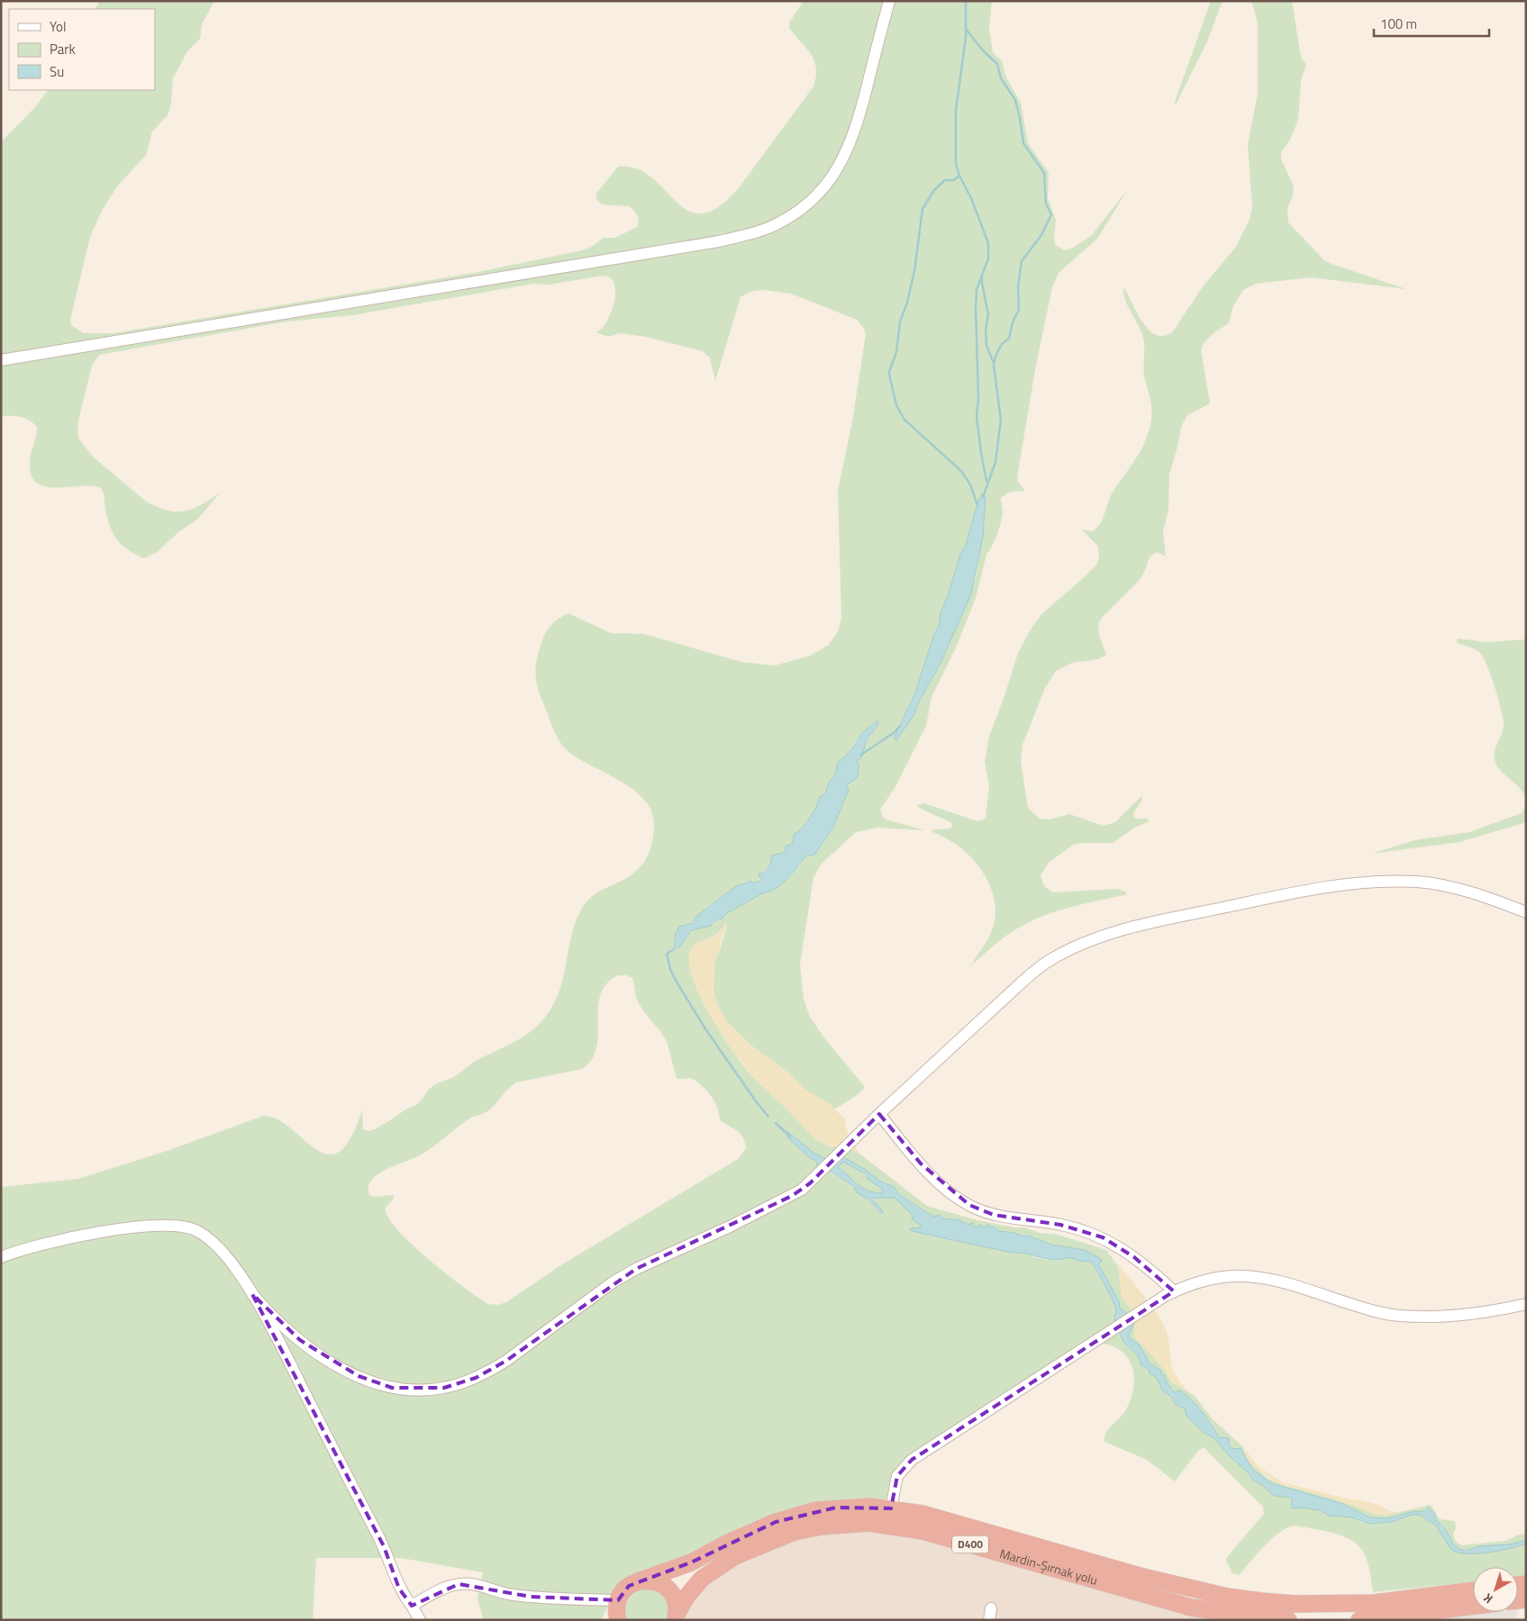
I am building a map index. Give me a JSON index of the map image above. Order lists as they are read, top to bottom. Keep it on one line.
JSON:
{"streets":{"highway":["D400","Mardin-Şırnak yolu"]},"legend":["Yol","Park","Su"],"scale_bar":"100 m","north":"bottom left"}
